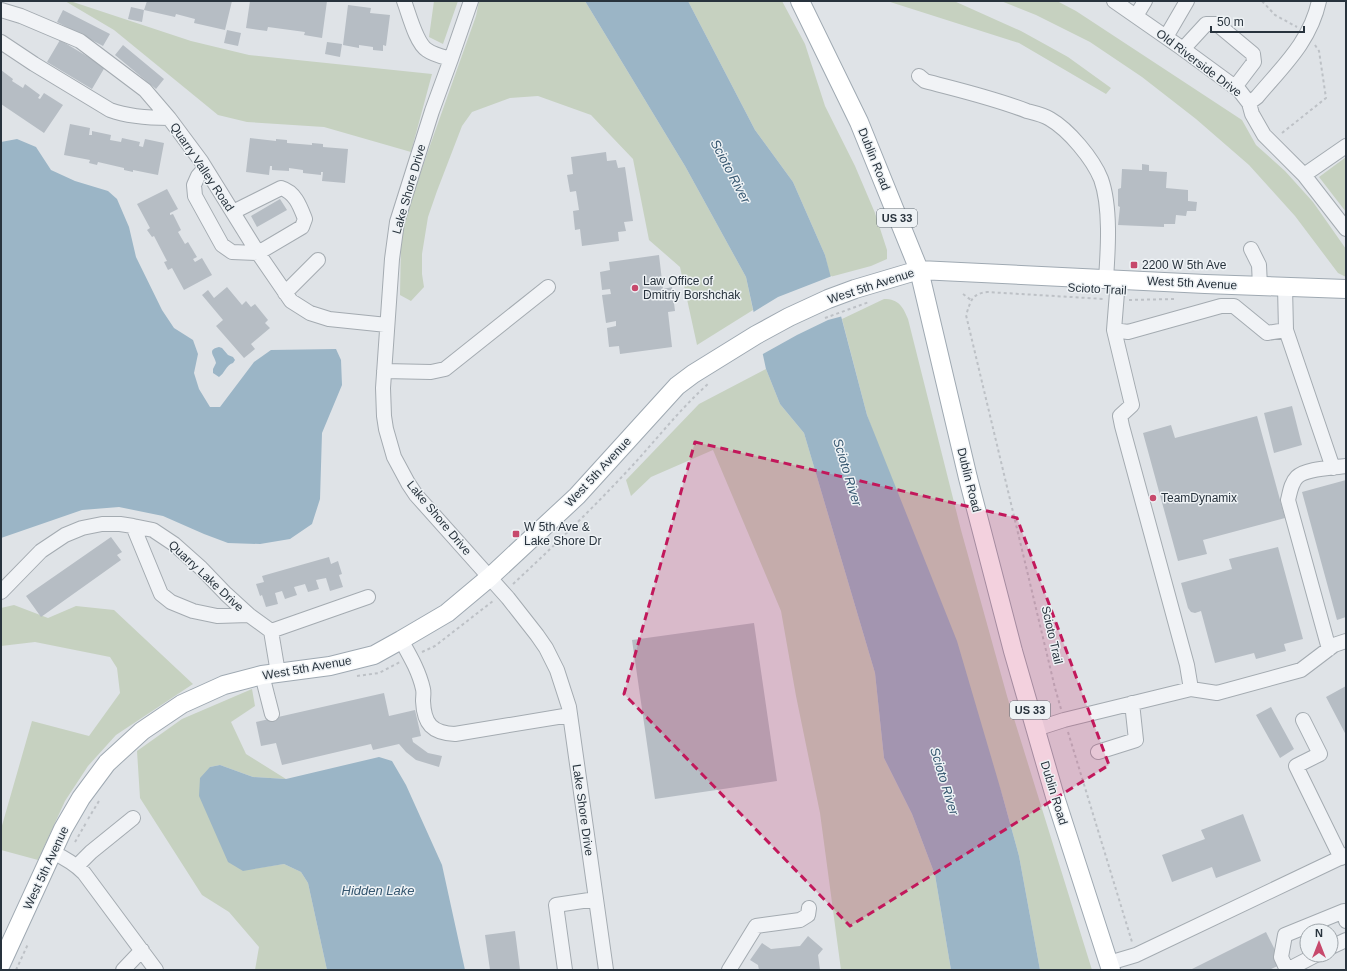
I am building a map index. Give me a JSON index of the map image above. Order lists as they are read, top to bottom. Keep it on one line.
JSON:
{"streets":{"main road":["Dublin Road","US 33","West 5th Avenue"],"street":["Old Riverside Drive","Quarry Valley Road","Lake Shore Drive","Quarry Lake Drive"],"path":["Scioto Trail"]},"crossings":[["Dublin Road","West 5th Avenue"],["Quarry Valley Road","Lake Shore Drive"],["Lake Shore Drive","West 5th Avenue"]],"water":["Scioto River","Hidden Lake"],"places":{"transit":["2200 W 5th Ave","W 5th Ave & Lake Shore Dr"],"other":["Law Office of Dmitriy Borshchak","TeamDynamix"]},"scale_bar":"50 m","north":"top"}
